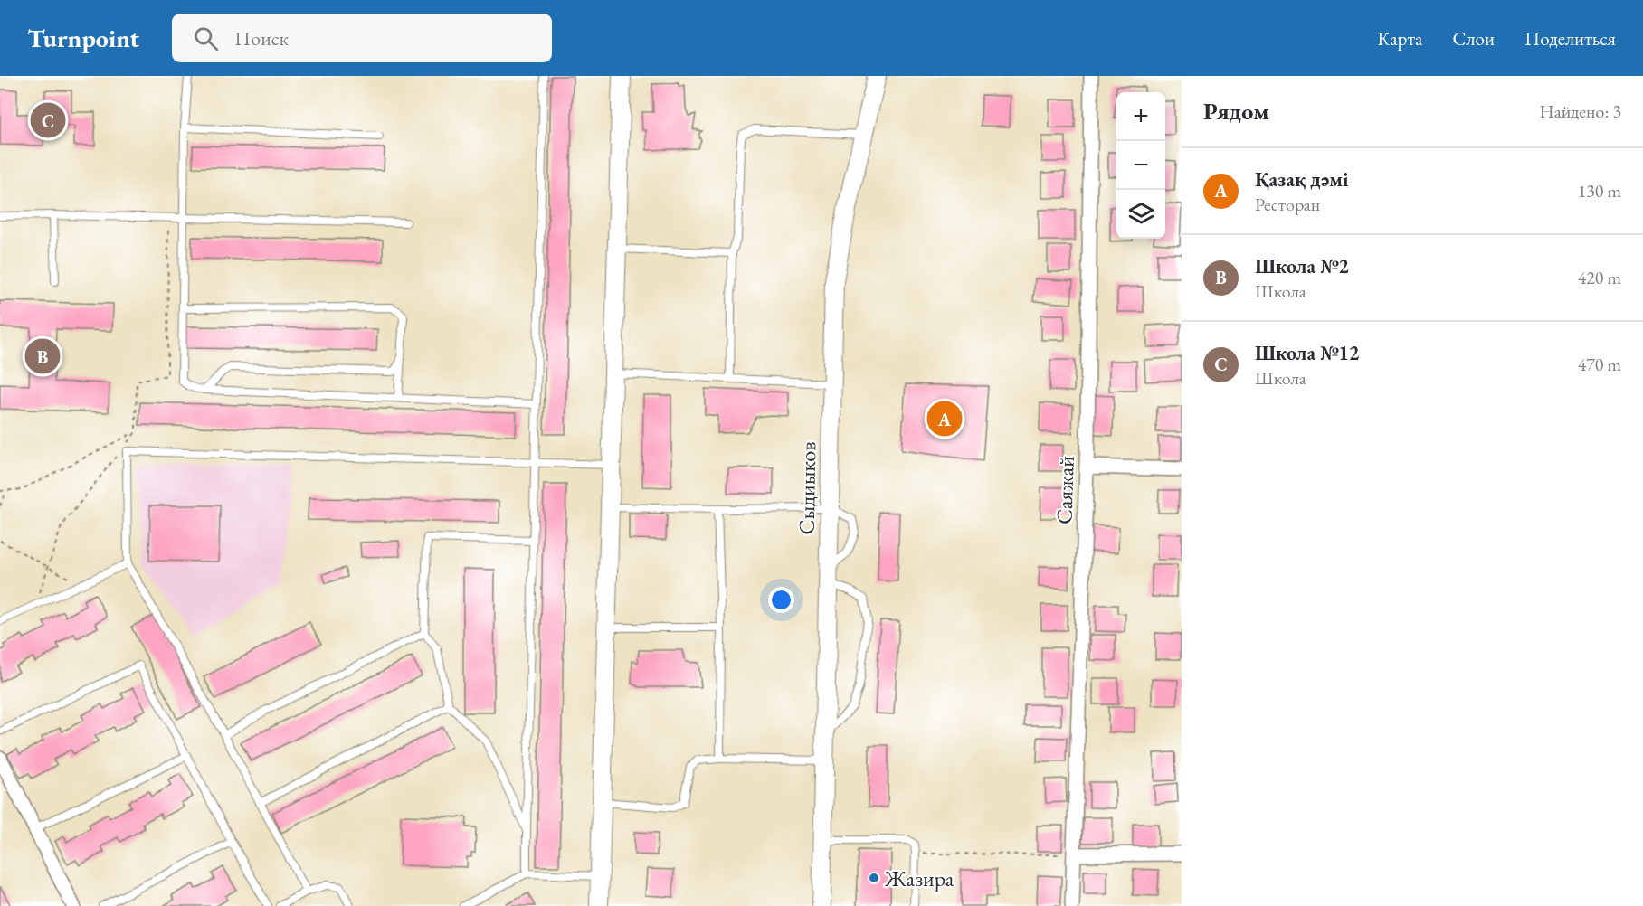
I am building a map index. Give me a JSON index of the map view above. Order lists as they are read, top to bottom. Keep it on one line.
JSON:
{"streets":{"street":["Сыдиыков","Саяжай"]},"places":["Жазира"],"page":{"header":"Turnpoint","search":"Поиск","nav":["Карта","Слои","Поделиться"],"heading":["Рядом","Найдено: 3"],"map_buttons":["+","−"],"pins":["C","B","A"],"list":[{"mark":"A","name":"Қазақ дәмі","note":"Ресторан","value":"130 m"},{"mark":"B","name":"Школа №2","note":"Школа","value":"420 m"},{"mark":"C","name":"Школа №12","note":"Школа","value":"470 m"}]}}
